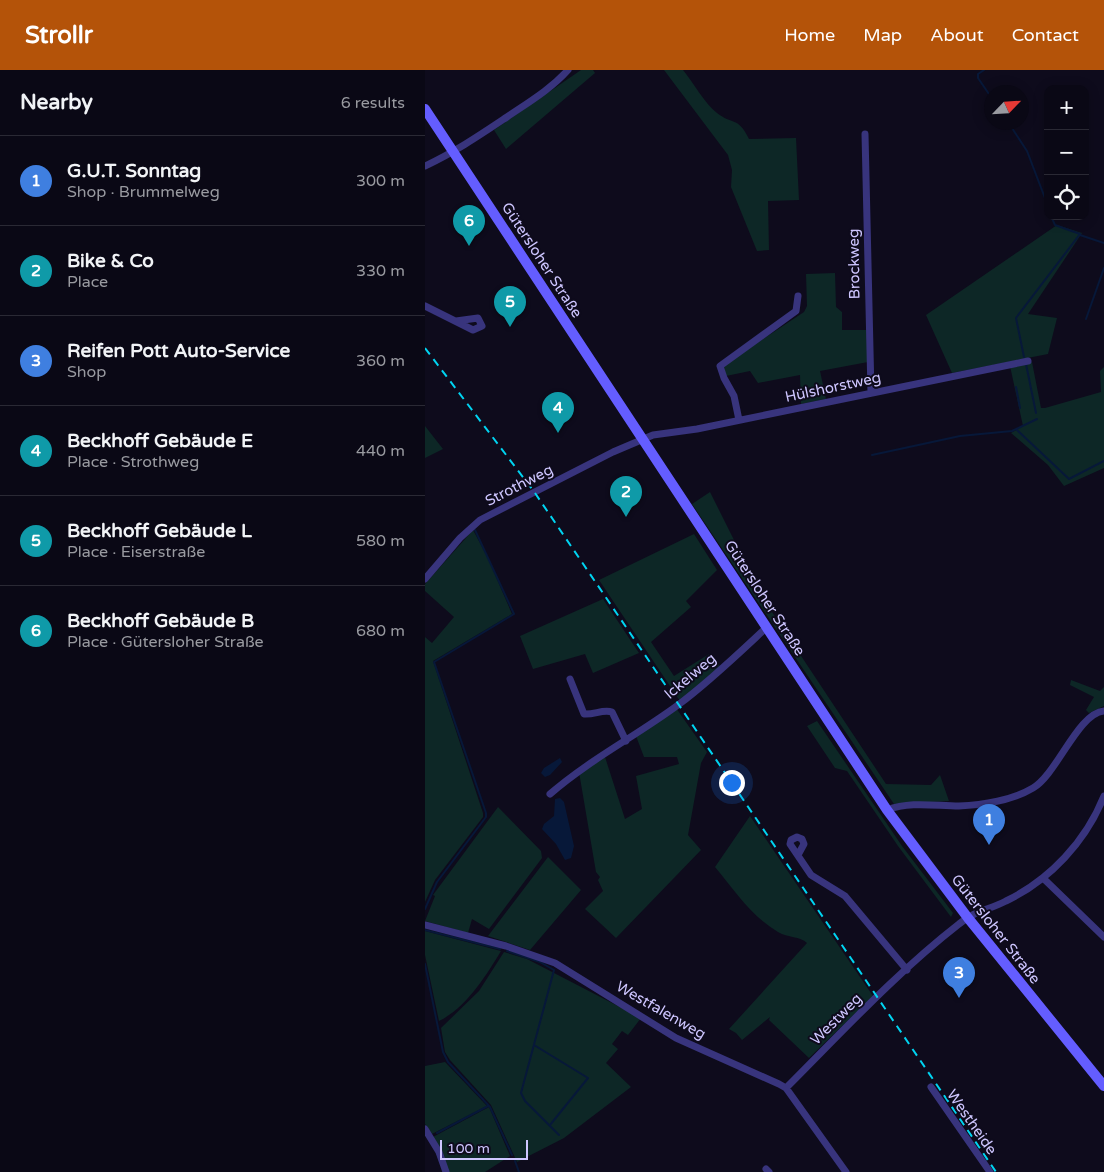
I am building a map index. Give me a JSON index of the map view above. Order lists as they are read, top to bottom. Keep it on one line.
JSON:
{"streets":{"main road":["Gütersloher Straße"],"street":["Brockweg","Hülshorstweg","Strothweg","Ickelweg","Westfalenweg","Westweg","Westheide"]},"crossings":[["Gütersloher Straße","Hülshorstweg"],["Gütersloher Straße","Strothweg"],["Gütersloher Straße","Ickelweg"],["Gütersloher Straße","Westweg"],["Brockweg","Hülshorstweg"],["Hülshorstweg","Strothweg"],["Westfalenweg","Westweg"]],"scale_bar":"100 m","north":"top right","page":{"header":"Strollr","nav":["Home","Map","About","Contact"],"heading":["Nearby","6 results"],"map_buttons":["+","−"],"list":[{"mark":"1","name":"G.U.T. Sonntag","note":"Shop · Brummelweg","value":"300 m"},{"mark":"2","name":"Bike & Co","note":"Place","value":"330 m"},{"mark":"3","name":"Reifen Pott Auto-Service","note":"Shop","value":"360 m"},{"mark":"4","name":"Beckhoff Gebäude E","note":"Place · Strothweg","value":"440 m"},{"mark":"5","name":"Beckhoff Gebäude L","note":"Place · Eiserstraße","value":"580 m"},{"mark":"6","name":"Beckhoff Gebäude B","note":"Place · Gütersloher Straße","value":"680 m"}],"pins":["6","5","4","2","1","3"],"scale":"100 m"}}
